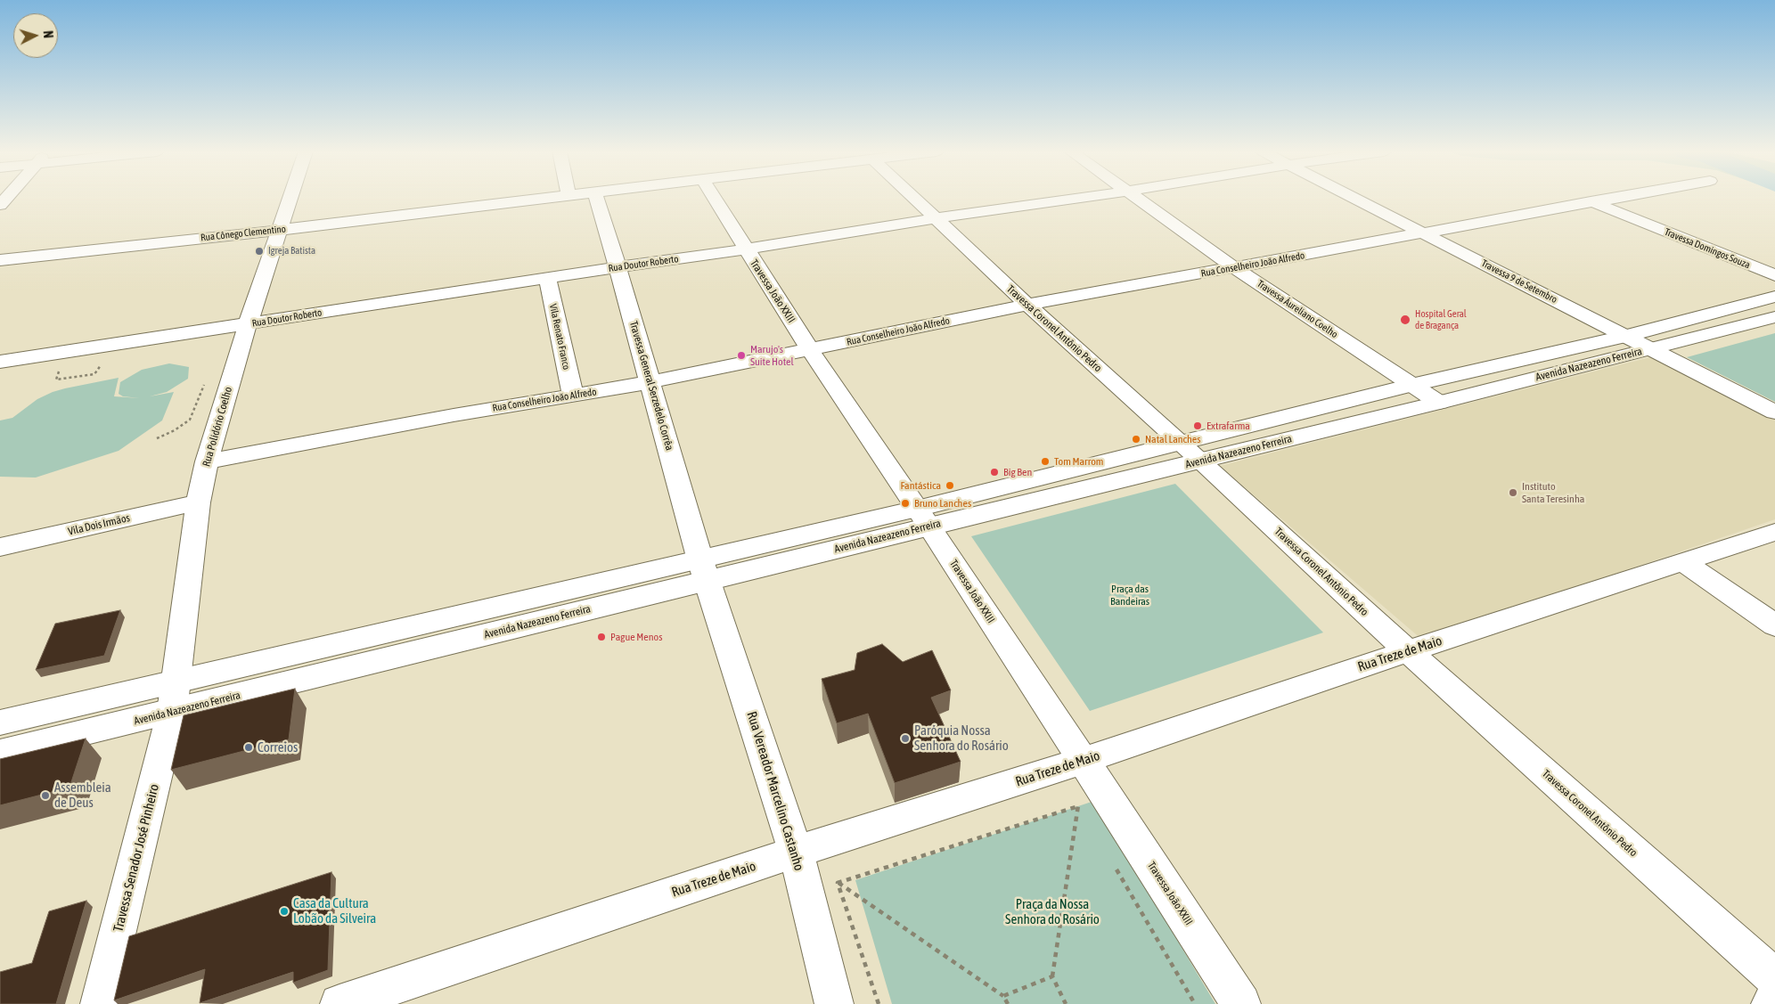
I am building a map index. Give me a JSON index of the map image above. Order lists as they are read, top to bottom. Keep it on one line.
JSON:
{"streets":{"street":["Rua Cônego Clementino","Travessa Domingos Souza","Rua Doutor Roberto","Rua Conselheiro João Alfredo","Travessa 9 de Setembro","Travessa João XXIII","Travessa Áureliano Coelho","Travessa Coronel Antônio Pedro","Vila Renato Franco","Avenida Nazeazeno Ferreira","Travessa General Serzedelo Corrêa","Rua Polidório Coelho","Vila Dois Irmãos","Rua Treze de Maio","Rua Vereador Marcelino Castanho","Travessa Senador José Pinheiro"]},"crossings":[["Rua Cônego Clementino","Rua Polidório Coelho"],["Travessa Domingos Souza","Rua Conselheiro João Alfredo"],["Rua Doutor Roberto","Travessa João XXIII"],["Rua Doutor Roberto","Travessa Coronel Antônio Pedro"],["Rua Doutor Roberto","Vila Renato Franco"],["Rua Doutor Roberto","Travessa General Serzedelo Corrêa"],["Rua Doutor Roberto","Rua Polidório Coelho"],["Rua Conselheiro João Alfredo","Travessa 9 de Setembro"],["Rua Conselheiro João Alfredo","Travessa João XXIII"],["Rua Conselheiro João Alfredo","Travessa Áureliano Coelho"],["Rua Conselheiro João Alfredo","Travessa Coronel Antônio Pedro"],["Rua Conselheiro João Alfredo","Vila Renato Franco"],["Rua Conselheiro João Alfredo","Travessa General Serzedelo Corrêa"],["Rua Conselheiro João Alfredo","Rua Polidório Coelho"],["Travessa 9 de Setembro","Avenida Nazeazeno Ferreira"],["Travessa João XXIII","Avenida Nazeazeno Ferreira"],["Travessa João XXIII","Rua Treze de Maio"],["Travessa Áureliano Coelho","Avenida Nazeazeno Ferreira"],["Travessa Coronel Antônio Pedro","Avenida Nazeazeno Ferreira"],["Travessa Coronel Antônio Pedro","Rua Treze de Maio"],["Avenida Nazeazeno Ferreira","Travessa General Serzedelo Corrêa"],["Avenida Nazeazeno Ferreira","Rua Polidório Coelho"],["Avenida Nazeazeno Ferreira","Rua Vereador Marcelino Castanho"],["Avenida Nazeazeno Ferreira","Travessa Senador José Pinheiro"],["Travessa General Serzedelo Corrêa","Rua Vereador Marcelino Castanho"],["Rua Polidório Coelho","Vila Dois Irmãos"],["Rua Polidório Coelho","Travessa Senador José Pinheiro"],["Rua Treze de Maio","Rua Vereador Marcelino Castanho"]],"parks":["Praça das Bandeiras","Praça da Nossa Senhora do Rosário"],"places":["Igreja Batista","Hospital Geral de Bragança","Marujo's Suite Hotel","Extrafarma","Natal Lanches","Tom Marrom","Big Ben","Fantástica","Instituto Santa Teresinha","Bruno Lanches","Pague Menos","Paróquia Nossa Senhora do Rosário","Correios","Assembleia de Deus","Casa da Cultura Lobão da Silveira"],"north":"right"}
